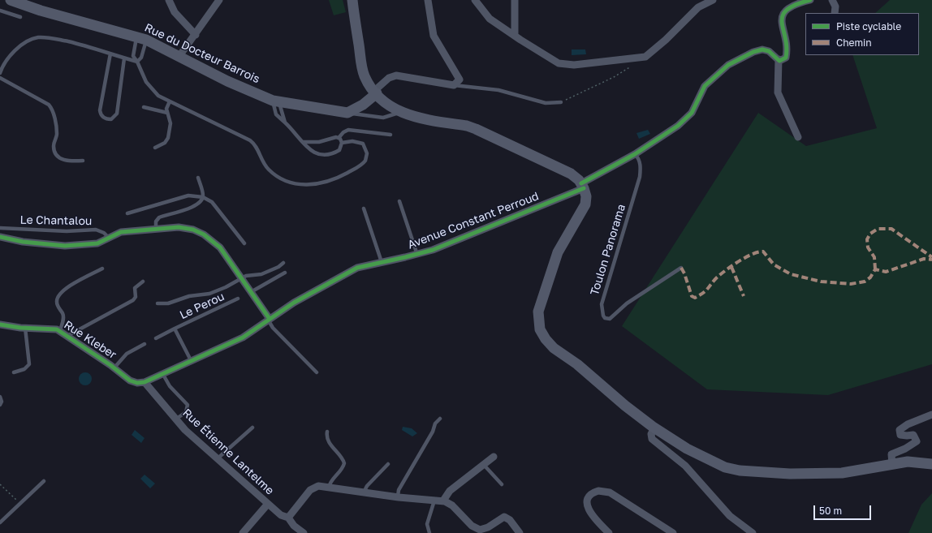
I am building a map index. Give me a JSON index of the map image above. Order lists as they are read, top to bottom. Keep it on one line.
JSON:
{"streets":{"main road":["Rue du Docteur Barrois"],"street":["Avenue Constant Perroud","Rue Kleber","Rue Étienne Lantelme"],"lane":["Le Chantalou","Toulon Panorama","Le Perou"]},"crossings":[["Avenue Constant Perroud","Toulon Panorama"],["Avenue Constant Perroud","Rue Kleber"],["Avenue Constant Perroud","Rue Étienne Lantelme"],["Rue Kleber","Rue Étienne Lantelme"]],"legend":["Piste cyclable","Chemin"],"scale_bar":"50 m"}
